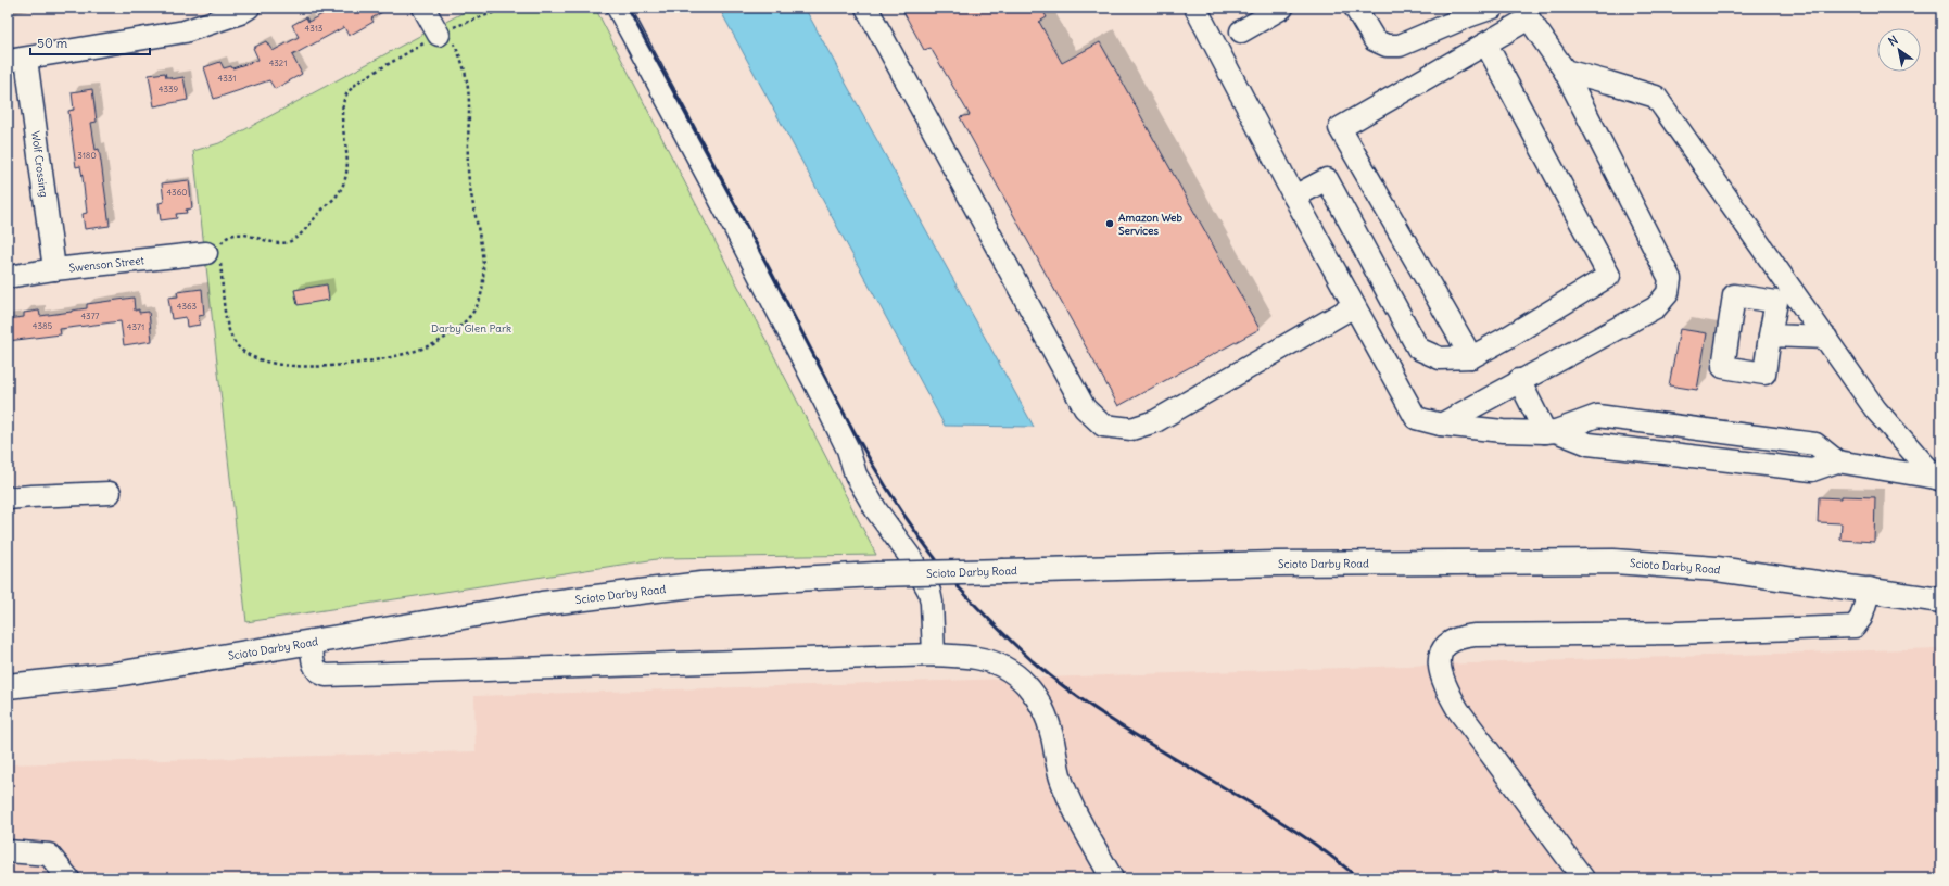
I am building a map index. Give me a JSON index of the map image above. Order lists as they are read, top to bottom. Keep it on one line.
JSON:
{"streets":{"main road":["Scioto Darby Road"],"street":["Wolf Crossing","Swenson Street"]},"crossings":[["Wolf Crossing","Swenson Street"]],"parks":["Darby Glen Park"],"places":["Amazon Web Services"],"house_numbers":["4313","4321","4331","4339","3180","4360","4363","4377","4385","4371"],"scale_bar":"50 m","north":"top left"}
